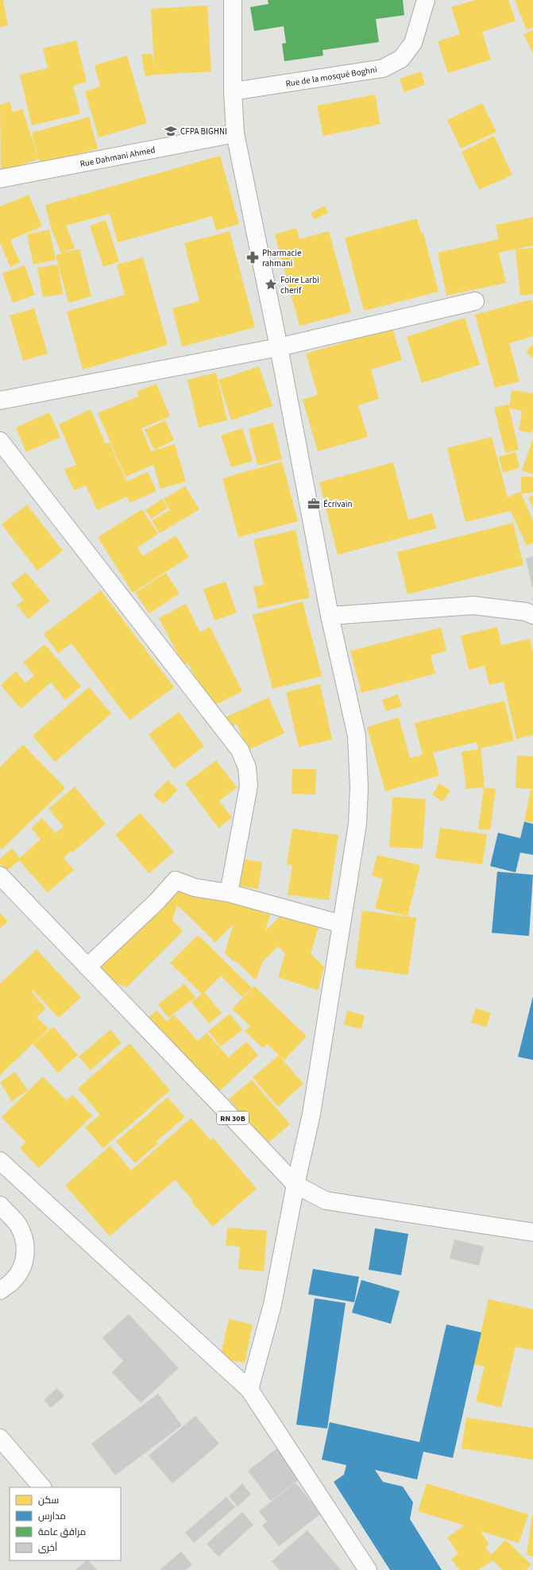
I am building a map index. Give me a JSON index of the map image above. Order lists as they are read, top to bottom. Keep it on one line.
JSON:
{"streets":{"street":["Rue de la mosqué Boghni","Rue Dahmani Ahmed","RN 30B"]},"places":{"school or university":["CFPA BIGHNI"],"pharmacy":["Pharmacie rahmani"],"place":["Foire Larbi cherif"],"office":["Écrivain"]},"legend":["سكن","مدارس","مرافق عامة","أخرى"]}
